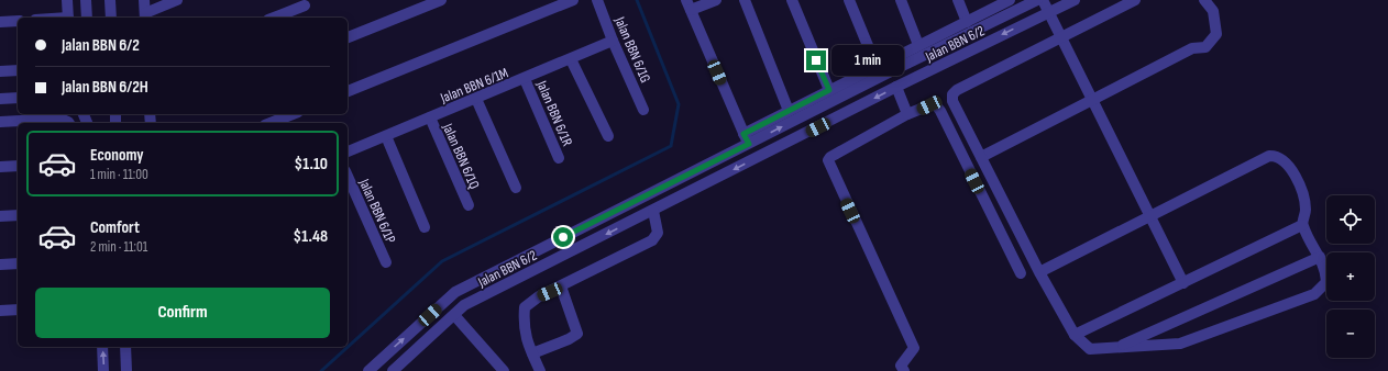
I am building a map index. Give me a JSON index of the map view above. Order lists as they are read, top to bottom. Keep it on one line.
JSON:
{"streets":{"street":["Jalan BBN 6/2","Jalan BBN 6/1G","Jalan BBN 6/1M","Jalan BBN 6/1R","Jalan BBN 6/1Q","Jalan BBN 6/1P"]},"crossings":[["Jalan BBN 6/1G","Jalan BBN 6/1M"],["Jalan BBN 6/1M","Jalan BBN 6/1R"],["Jalan BBN 6/1M","Jalan BBN 6/1Q"]],"page":{"banner":["Jalan BBN 6/2","Jalan BBN 6/2H"],"bubble":"1 min","list":[{"name":"Economy","note":"1 min · 11:00","value":"$1.10"},{"name":"Comfort","note":"2 min · 11:01","value":"$1.48"}],"map_buttons":["+","−"],"buttons":"Confirm"}}
